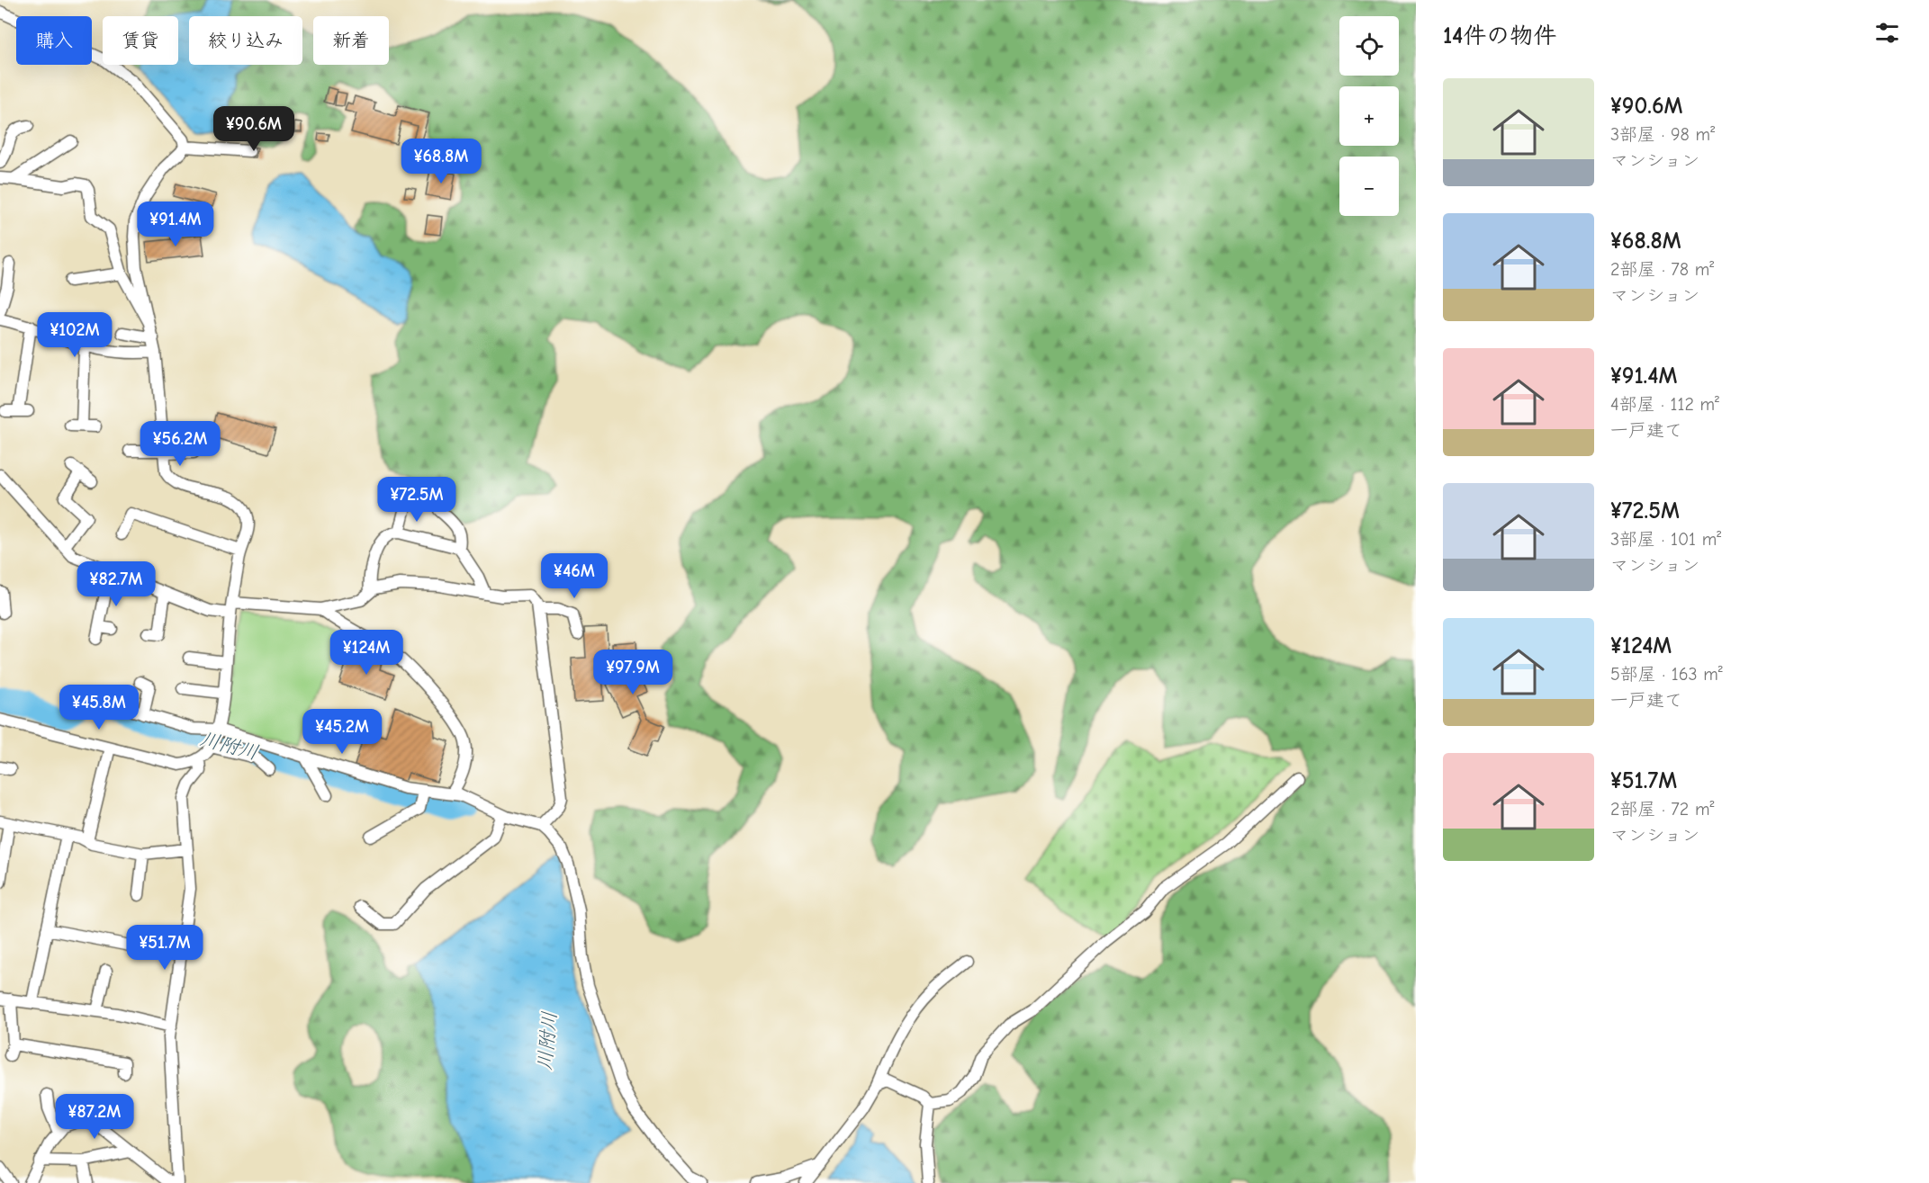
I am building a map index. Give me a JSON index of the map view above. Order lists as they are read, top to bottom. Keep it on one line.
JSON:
{"water":["川附川"],"page":{"heading":"14件の物件","map_buttons":["+","−"],"chip":["購入","賃貸","絞り込み","新着"],"list":[{"name":"¥90.6M","note":"3部屋 · 98 m² · マンション"},{"name":"¥68.8M","note":"2部屋 · 78 m² · マンション"},{"name":"¥91.4M","note":"4部屋 · 112 m² · 一戸建て"},{"name":"¥72.5M","note":"3部屋 · 101 m² · マンション"},{"name":"¥124M","note":"5部屋 · 163 m² · 一戸建て"},{"name":"¥51.7M","note":"2部屋 · 72 m² · マンション"}],"price":["¥90.6M","¥68.8M","¥91.4M","¥102M","¥56.2M","¥72.5M","¥46M","¥82.7M","¥124M","¥97.9M","¥45.8M","¥45.2M","¥51.7M","¥87.2M"]}}
